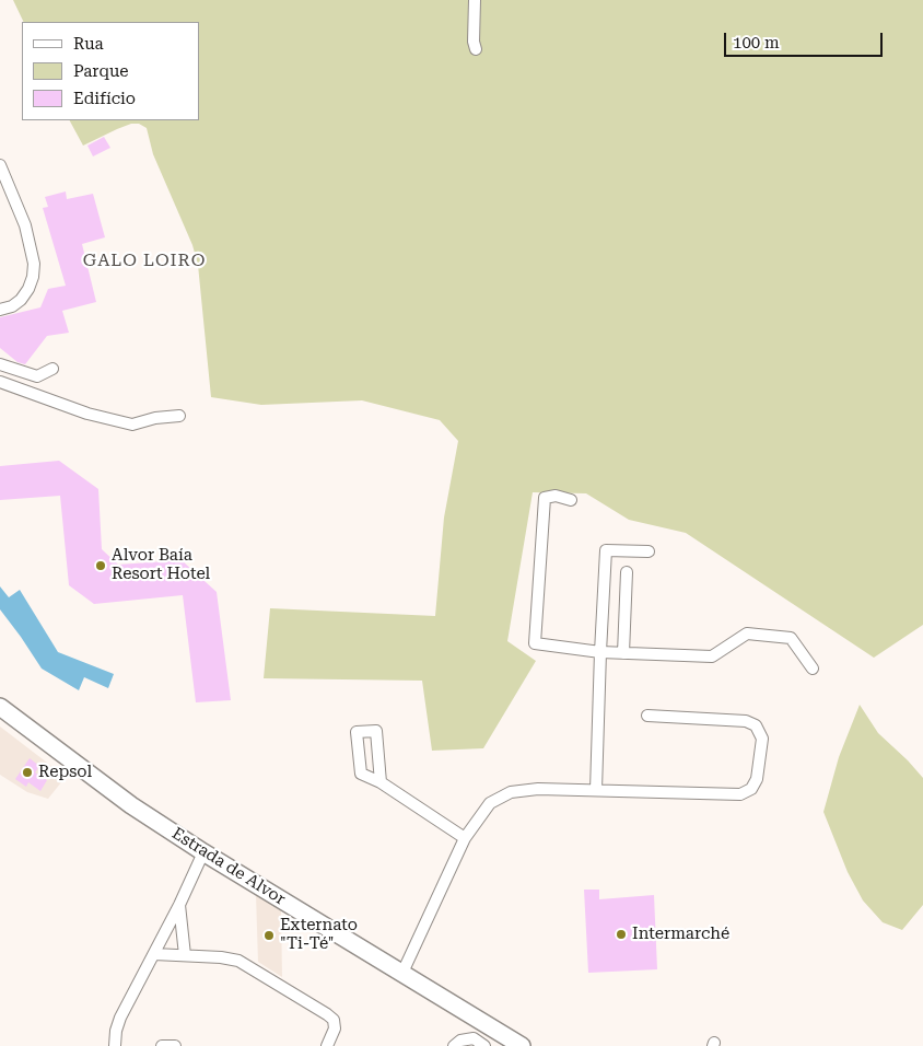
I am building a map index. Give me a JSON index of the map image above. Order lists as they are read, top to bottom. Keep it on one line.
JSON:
{"streets":{"street":["Estrada de Alvor"]},"districts":["GALO LOIRO"],"places":["Alvor Baía Resort Hotel","Repsol","Intermarché","Externato \"Ti-Té\""],"legend":["Rua","Parque","Edifício"],"scale_bar":"100 m"}
